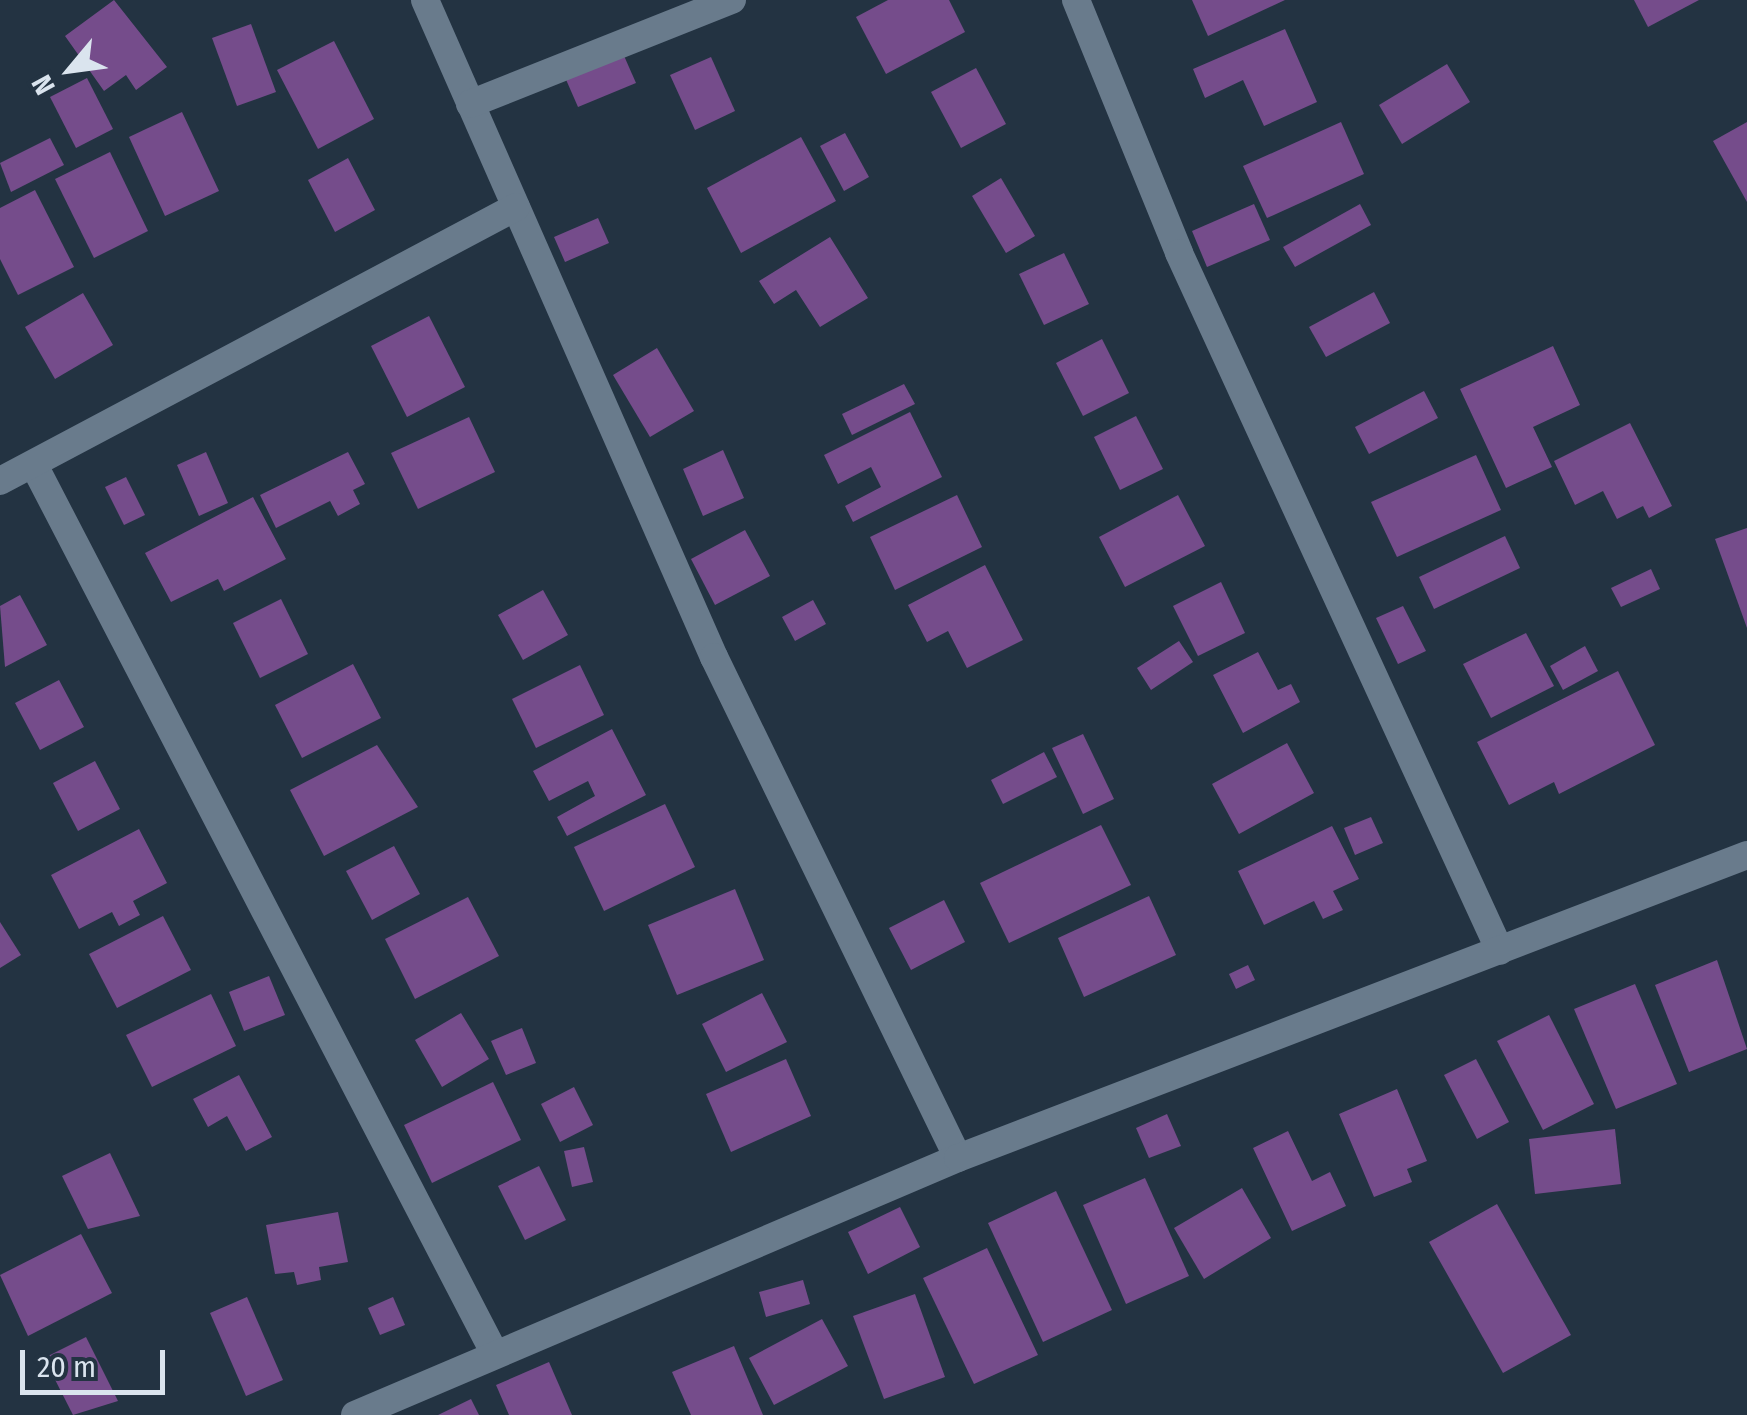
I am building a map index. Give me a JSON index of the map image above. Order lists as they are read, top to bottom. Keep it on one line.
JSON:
{"scale_bar":"20 m","north":"bottom left"}
